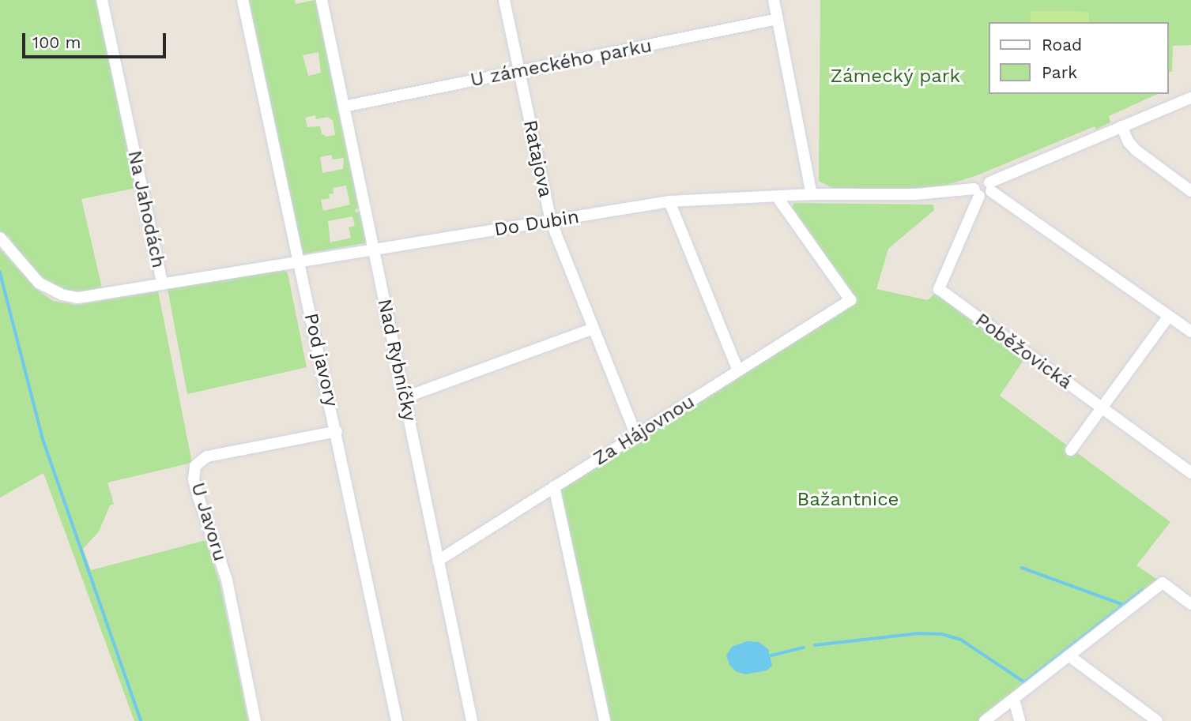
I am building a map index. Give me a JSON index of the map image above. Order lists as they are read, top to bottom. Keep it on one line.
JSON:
{"streets":{"street":["U zámeckého parku","Ratajova","Na Jahodách","Do Dubin","Poběžovická","Pod javory","Nad Rybníčky","Za Hájovnou","U Javoru"]},"crossings":[["U zámeckého parku","Ratajova"],["U zámeckého parku","Nad Rybníčky"],["Ratajova","Do Dubin"],["Ratajova","Za Hájovnou"],["Na Jahodách","Do Dubin"],["Na Jahodách","Pod javory"],["Do Dubin","Poběžovická"],["Do Dubin","Pod javory"],["Do Dubin","Nad Rybníčky"],["Do Dubin","Za Hájovnou"],["Pod javory","U Javoru"],["Nad Rybníčky","Za Hájovnou"]],"parks":["Zámecký park","Bažantnice"],"legend":["Road","Park"],"scale_bar":"100 m"}
